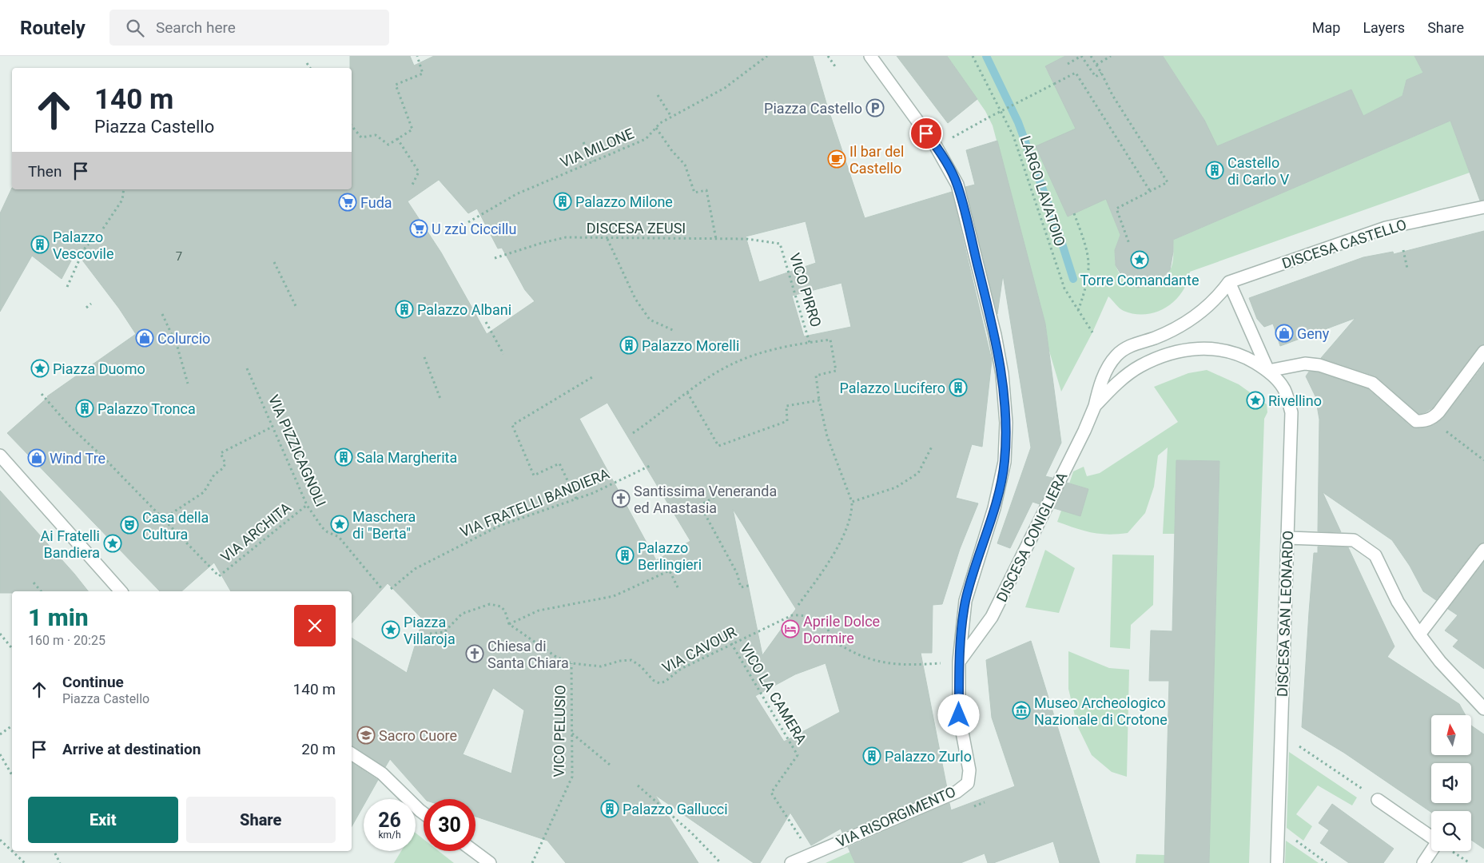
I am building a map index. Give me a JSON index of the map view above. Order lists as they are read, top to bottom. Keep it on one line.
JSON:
{"streets":{"street":["DISCESA CASTELLO","DISCESA CONIGLIERA","DISCESA SAN LEONARDO","VIA RISORGIMENTO"],"path":["VIA MILONE","LARGO LAVATOIO","DISCESA ZEUSI","VICO PIRRO","VIA PIZZICAGNOLI","VIA FRATELLI BANDIERA","VIA ARCHITA","VIA CAVOUR","VICO LA CAMERA","VICO PELUSIO"]},"crossings":[["DISCESA ZEUSI","VICO PIRRO"],["DISCESA CASTELLO","DISCESA CONIGLIERA"],["VIA PIZZICAGNOLI","VIA ARCHITA"],["DISCESA CONIGLIERA","VIA RISORGIMENTO"],["VIA CAVOUR","VICO LA CAMERA"],["VIA CAVOUR","VICO PELUSIO"],["VICO LA CAMERA","VIA RISORGIMENTO"]],"places":{"parking":["Piazza Castello"],"cafe":["Il bar del Castello"],"building":["Castello di Carlo V","Palazzo Milone","Palazzo Vescovile","Palazzo Albani","Palazzo Morelli","Palazzo Lucifero","Palazzo Tronca","Sala Margherita","Palazzo Berlingieri","Palazzo Zurlo","Palazzo Gallucci"],"supermarket":["Fuda","U zzù Ciccillu"],"place":["Torre Comandante","Piazza Duomo","Rivellino","Maschera di \"Berta\"","Ai Fratelli Bandiera","Piazza Villaroja"],"shop":["Geny","Colurcio","Wind Tre"],"church":["Santissima Veneranda ed Anastasia","Chiesa di Santa Chiara"],"theatre":["Casa della Cultura"],"hotel":["Aprile Dolce Dormire"],"museum":["Museo Archeologico Nazionale di Crotone"],"school or university":["Sacro Cuore"]},"house_numbers":["7"],"north":"top","page":{"header":"Routely","search":"Search here","nav":["Map","Layers","Share"],"turn":["140 m","Piazza Castello"],"then":"Then","heading":["1 min","160 m · 20:25"],"list":[{"name":"Continue","note":"Piazza Castello","value":"140 m"},{"name":"Arrive at destination","value":"20 m"}],"buttons":["Exit","Share"],"speed":"26 km/h","limit":"30"}}
